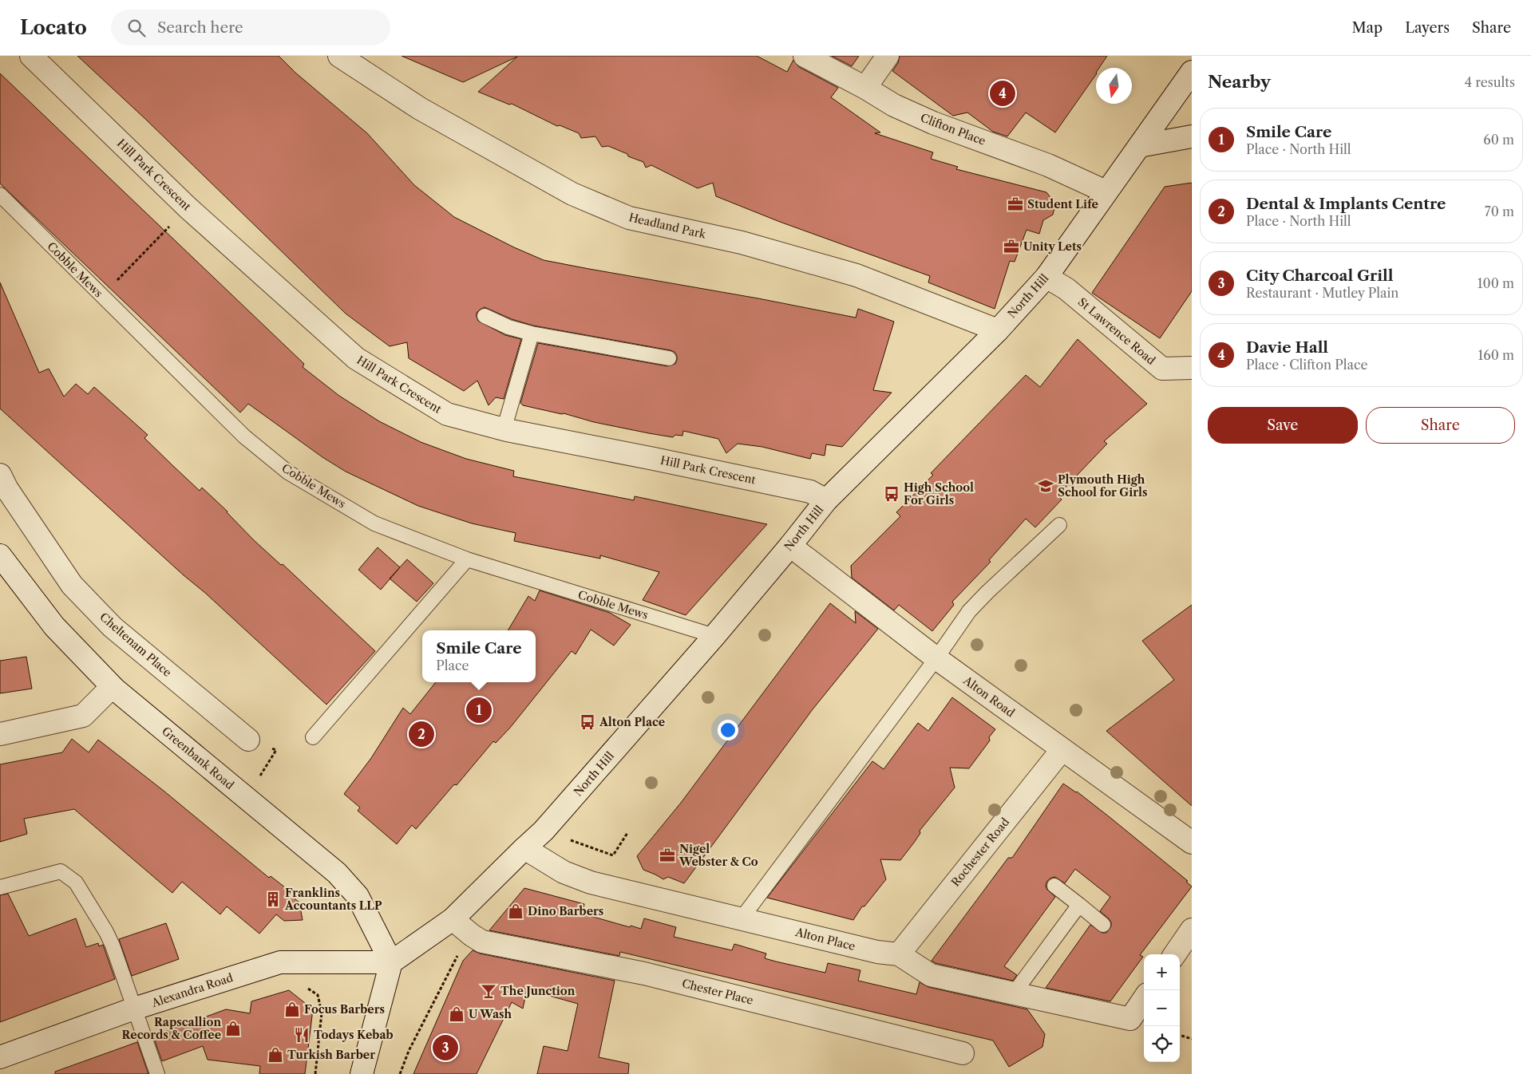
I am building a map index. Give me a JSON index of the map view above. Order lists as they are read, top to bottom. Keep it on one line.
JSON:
{"streets":{"street":["Clifton Place","Hill Park Crescent","Headland Park","North Hill","St Lawrence Road","Cheltenam Place","Alton Road","Greenbank Road","Rochester Road","Alton Place","Alexandra Road","Chester Place"],"lane":["Cobble Mews"]},"crossings":[["Clifton Place","North Hill"],["Hill Park Crescent","North Hill"],["Headland Park","North Hill"],["Cobble Mews","North Hill"],["North Hill","St Lawrence Road"],["North Hill","Alton Road"],["North Hill","Greenbank Road"],["North Hill","Alton Place"],["North Hill","Alexandra Road"],["North Hill","Chester Place"],["Alton Road","Rochester Road"],["Greenbank Road","Alexandra Road"],["Rochester Road","Alton Place"]],"places":{"office":["Student Life","Unity Lets","Nigel Webster & Co"],"school or university":["Plymouth High School for Girls"],"bus stop":["High School For Girls","Alton Place"],"building":["Franklins Accountants LLP"],"shop":["Dino Barbers","Focus Barbers","U Wash","Rapscallion Records & Coffee","Turkish Barber"],"bar":["The Junction"],"restaurant":["Todays Kebab"]},"north":"bottom","page":{"header":"Locato","search":"Search here","nav":["Map","Layers","Share"],"heading":["Nearby","4 results"],"pins":["4","1","2","3"],"list":[{"mark":"1","name":"Smile Care","note":"Place · North Hill","value":"60 m"},{"mark":"2","name":"Dental & Implants Centre","note":"Place · North Hill","value":"70 m"},{"mark":"3","name":"City Charcoal Grill","note":"Restaurant · Mutley Plain","value":"100 m"},{"mark":"4","name":"Davie Hall","note":"Place · Clifton Place","value":"160 m"}],"buttons":["Save","Share"],"popup":["Smile Care","Place"],"map_buttons":["+","−"]}}
